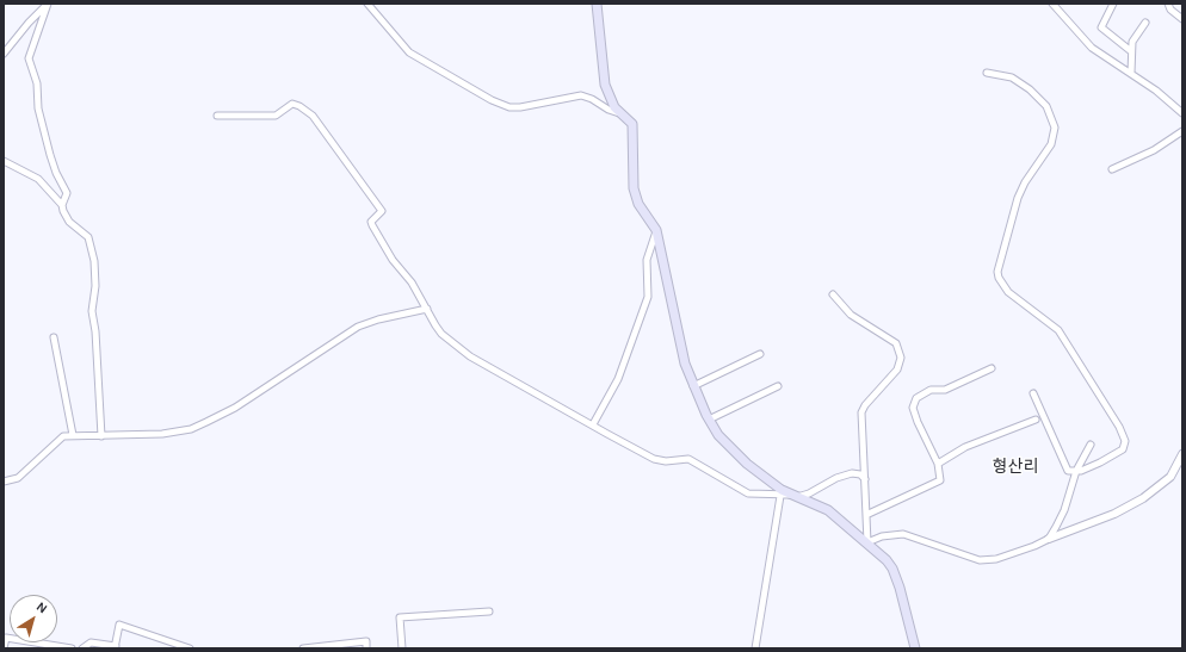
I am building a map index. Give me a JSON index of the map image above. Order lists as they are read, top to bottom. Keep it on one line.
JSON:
{"districts":["형산리"],"north":"top right"}
